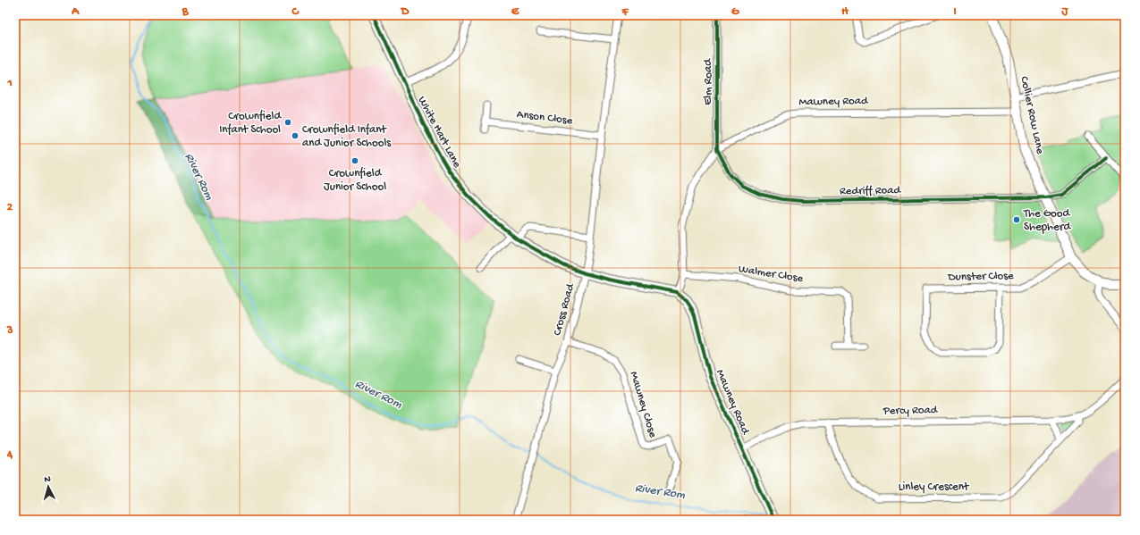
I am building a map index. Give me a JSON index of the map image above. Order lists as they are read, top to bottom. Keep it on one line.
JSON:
{"streets":{"street":["Elm Road","Mawney Road","Collier Row Lane","Anson Close","White Hart Lane","Redriff Road","Walmer Close","Dunster Close","Cross Road","Mawney Close","Percy Road","Linley Crescent"]},"crossings":[["Elm Road","Mawney Road"],["Elm Road","Redriff Road"],["Mawney Road","Collier Row Lane"],["Mawney Road","White Hart Lane"],["Mawney Road","Redriff Road"],["Mawney Road","Walmer Close"],["Mawney Road","Percy Road"],["Collier Row Lane","Redriff Road"],["Collier Row Lane","Dunster Close"],["Anson Close","Cross Road"],["White Hart Lane","Cross Road"],["Cross Road","Mawney Close"],["Percy Road","Linley Crescent"]],"water":["River Rom"],"places":["Crownfield Infant School","Crownfield Infant and Junior Schools","Crownfield Junior School","The Good Shepherd"],"north":"top","grid":{"columns":["A","B","C","D","E","F","G","H","I","J"],"rows":["1","2","3","4"]}}
